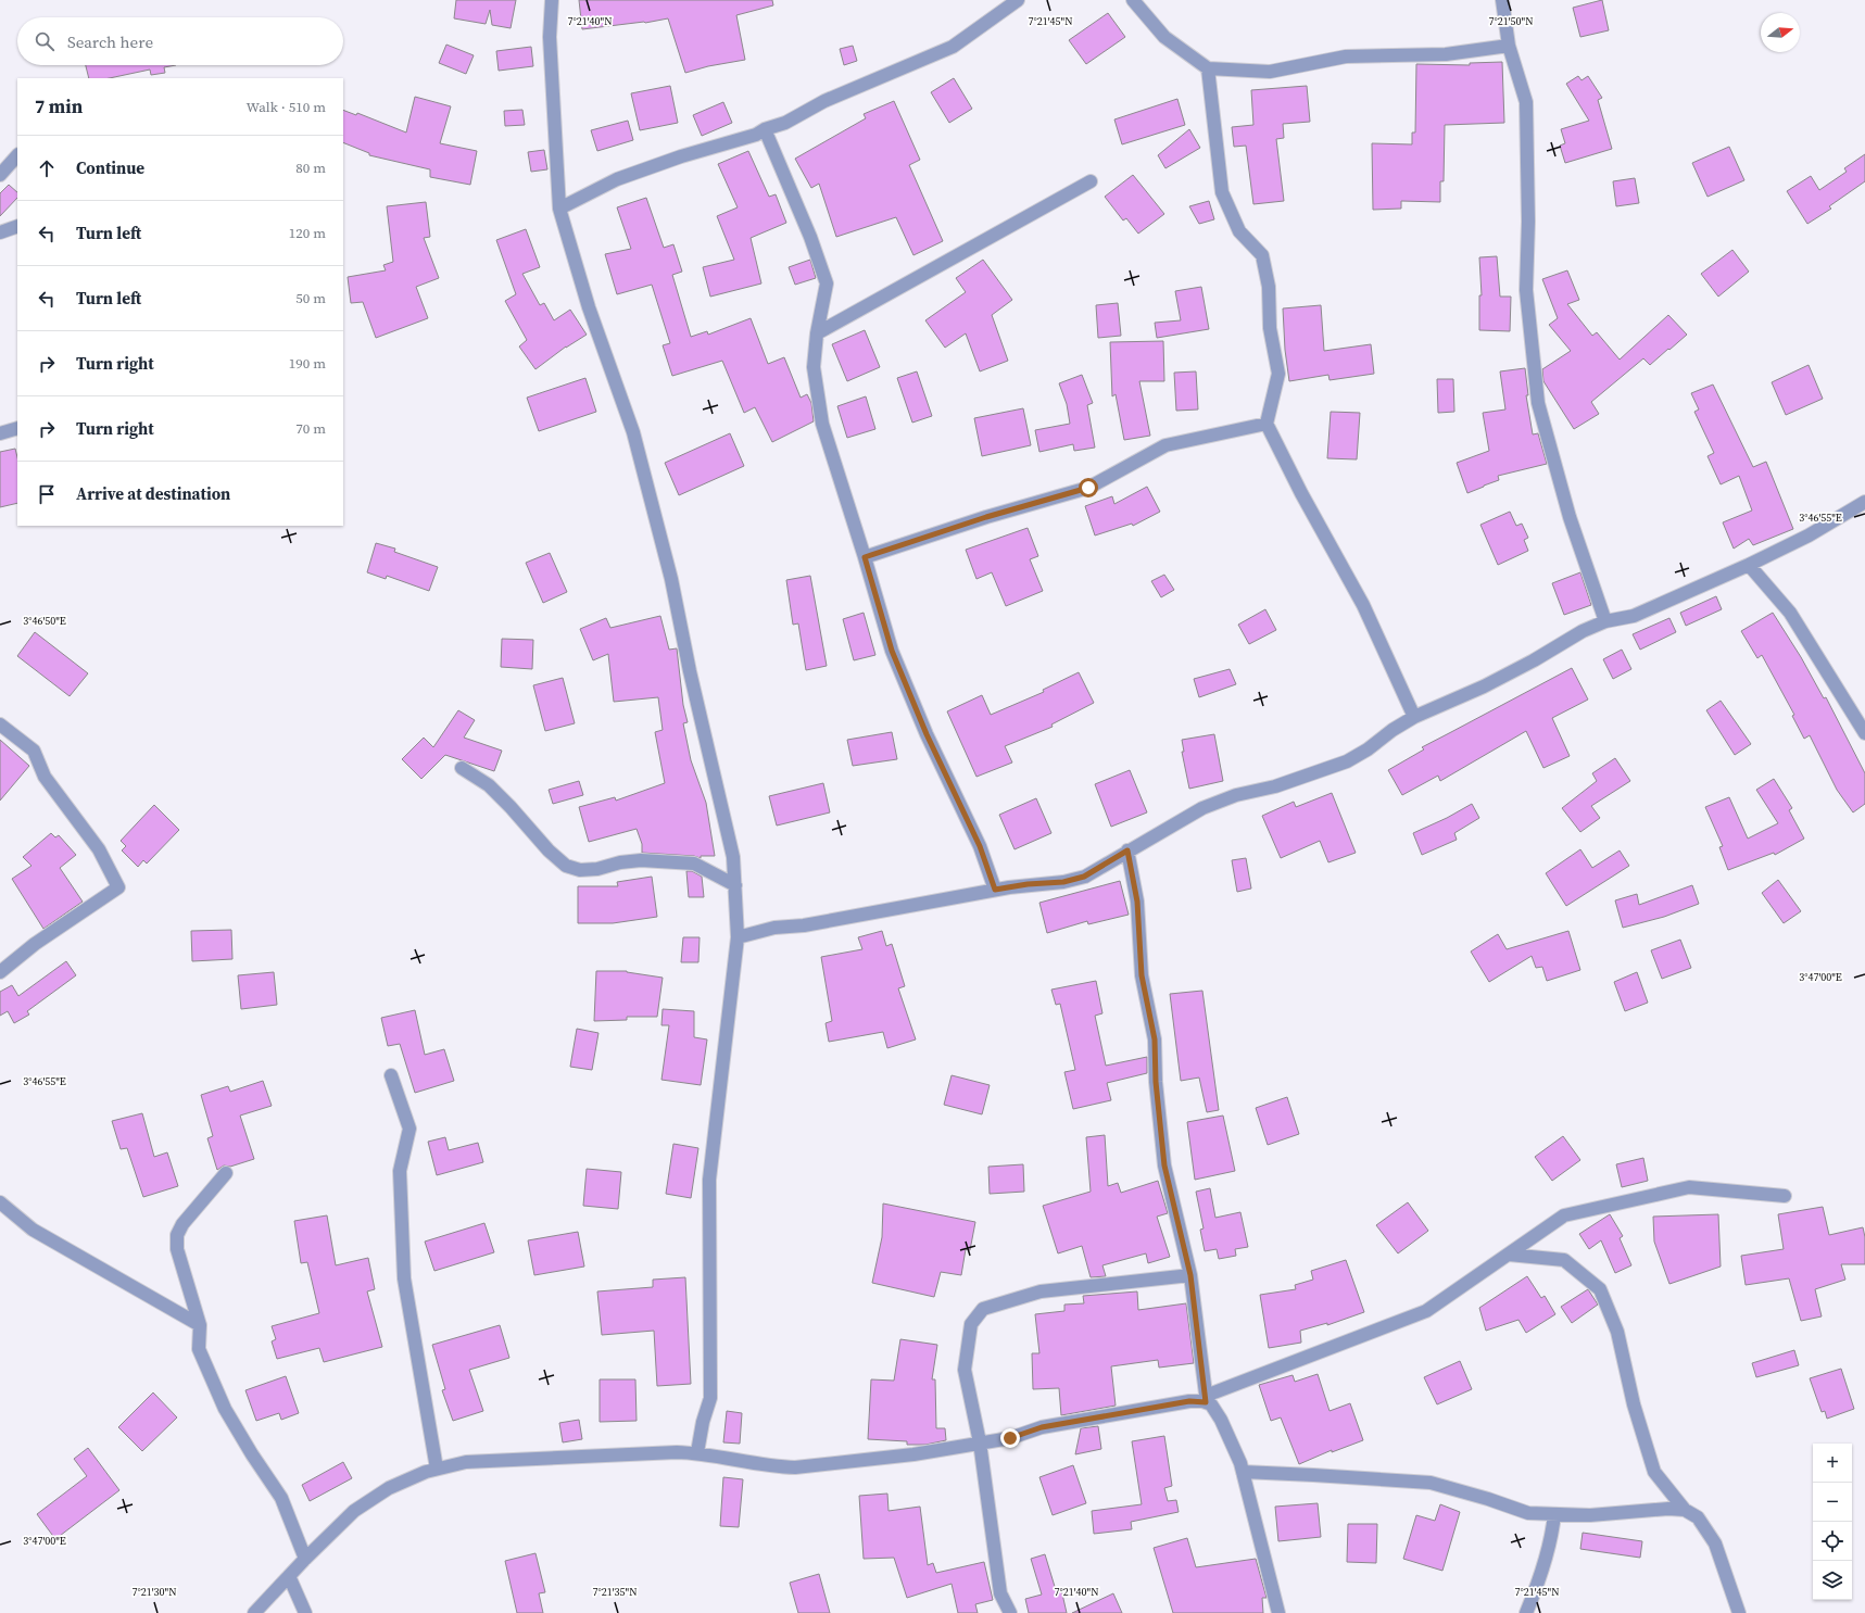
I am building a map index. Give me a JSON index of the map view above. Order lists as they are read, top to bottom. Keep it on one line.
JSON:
{"north":"right","page":{"search":"Search here","heading":["7 min","Walk · 510 m"],"list":[["Continue","80 m"],["Turn left","120 m"],["Turn left","50 m"],["Turn right","190 m"],["Turn right","70 m"],"Arrive at destination"],"map_buttons":["+","−"]},"coordinates":["7°21'40\"N","7°21'45\"N","7°21'50\"N","3°46'55\"E","3°46'50\"E","3°47'00\"E","7°21'30\"N","7°21'35\"N"]}
